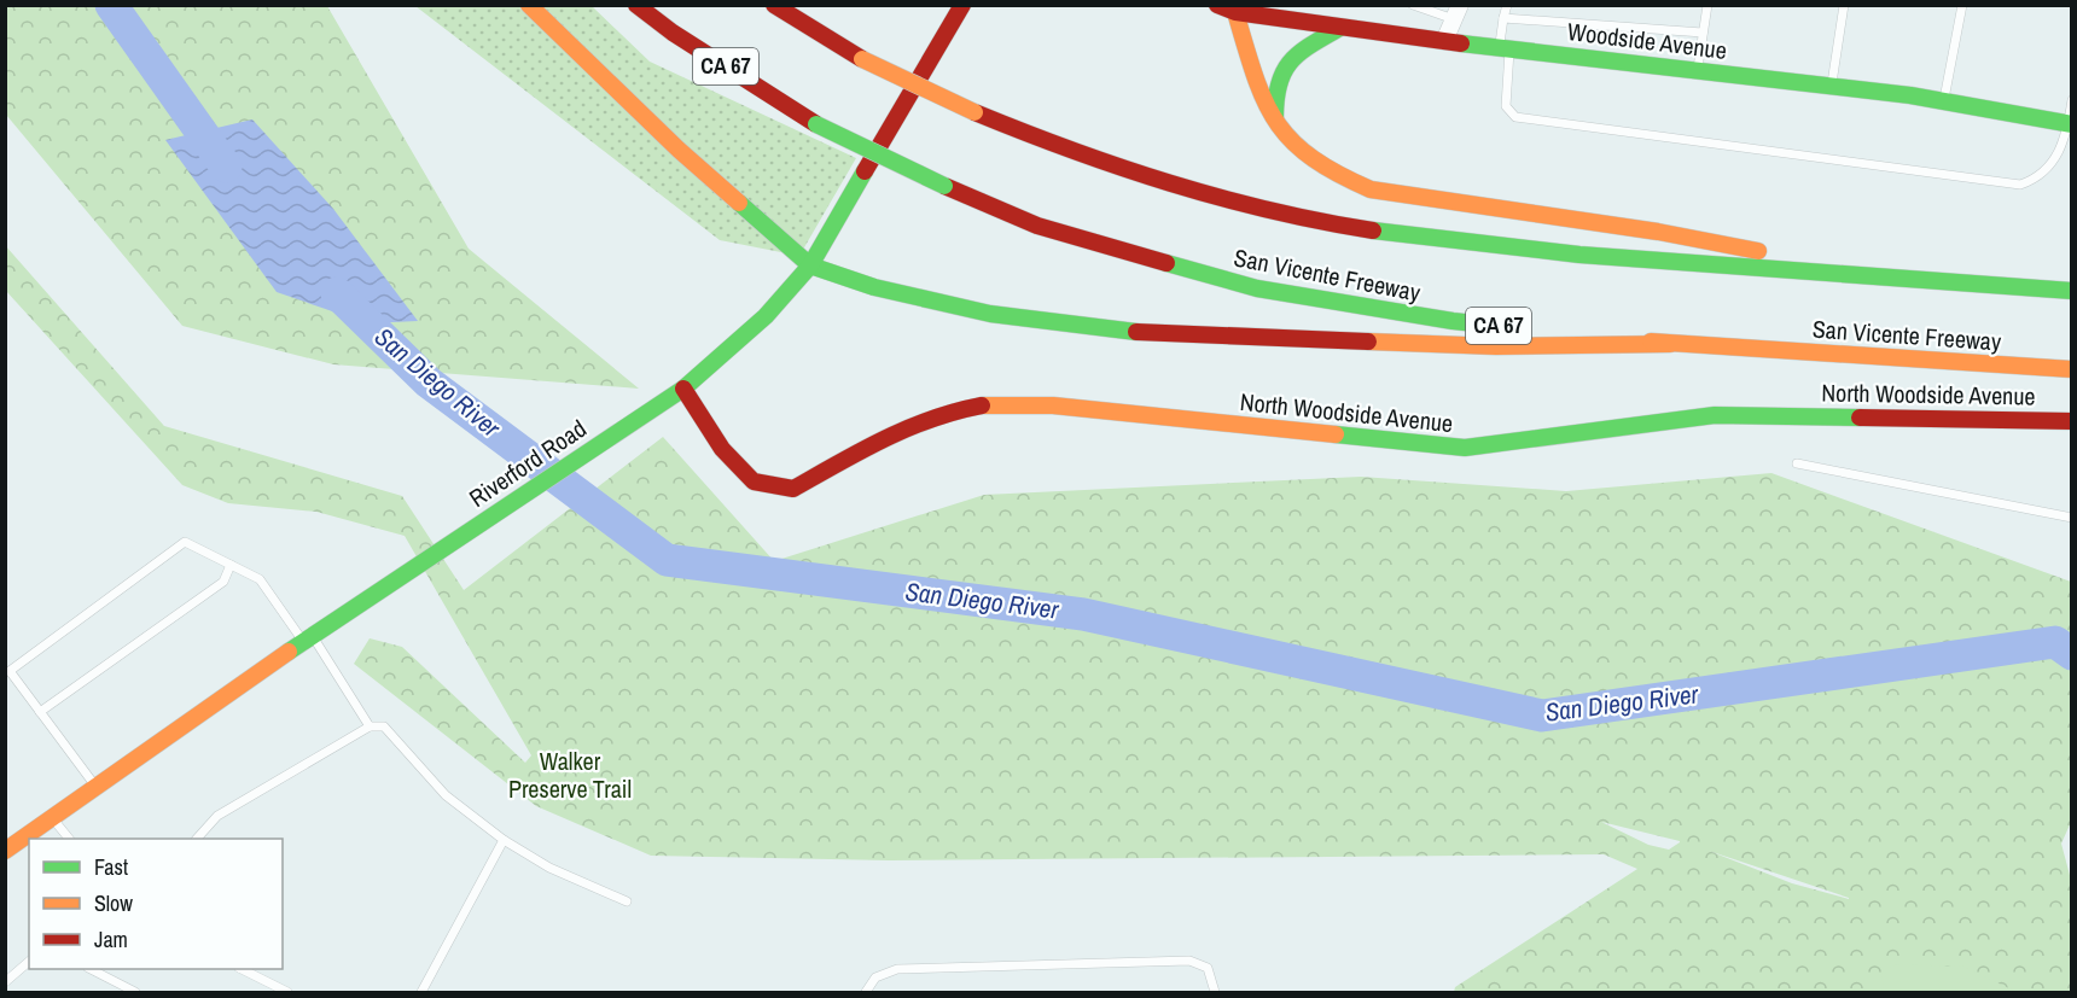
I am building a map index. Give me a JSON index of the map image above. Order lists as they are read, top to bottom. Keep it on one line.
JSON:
{"streets":{"main road":["Woodside Avenue","CA 67","San Vicente Freeway","North Woodside Avenue","Riverford Road"]},"crossings":[["North Woodside Avenue","Riverford Road"]],"water":["San Diego River"],"parks":["Walker Preserve Trail"],"legend":["Fast","Slow","Jam"]}
